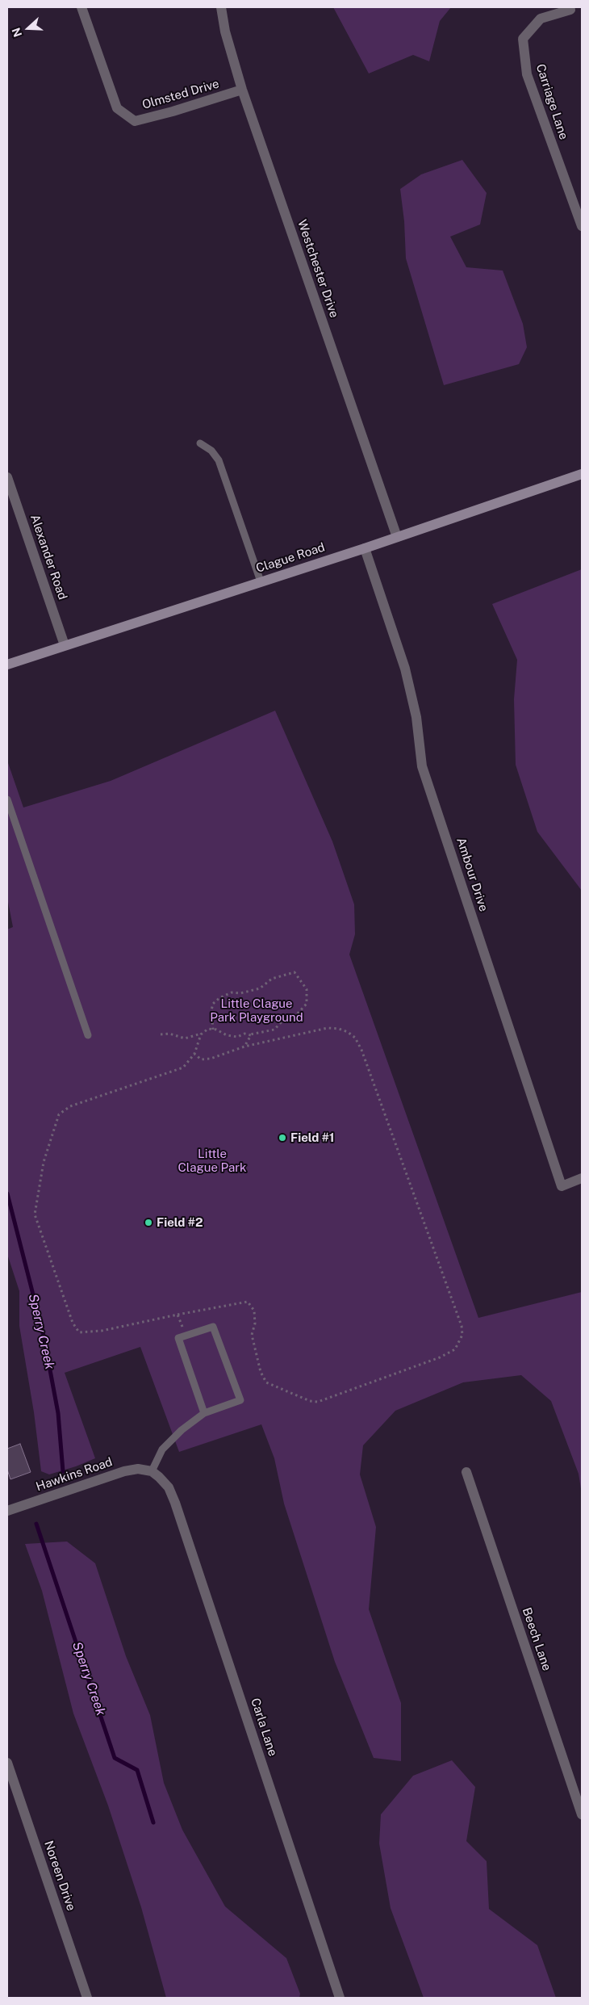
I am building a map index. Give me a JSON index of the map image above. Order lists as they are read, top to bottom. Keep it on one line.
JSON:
{"streets":{"main road":["Clague Road"],"street":["Olmsted Drive","Carriage Lane","Westchester Drive","Alexander Road","Ambour Drive","Hawkins Road","Beech Lane","Carla Lane","Noreen Drive"]},"crossings":[["Olmsted Drive","Westchester Drive"],["Westchester Drive","Clague Road"],["Alexander Road","Clague Road"],["Clague Road","Ambour Drive"],["Hawkins Road","Carla Lane"]],"water":["Sperry Creek"],"parks":["Little Clague Park Playground","Little Clague Park"],"places":["Field #1","Field #2"],"north":"left"}
